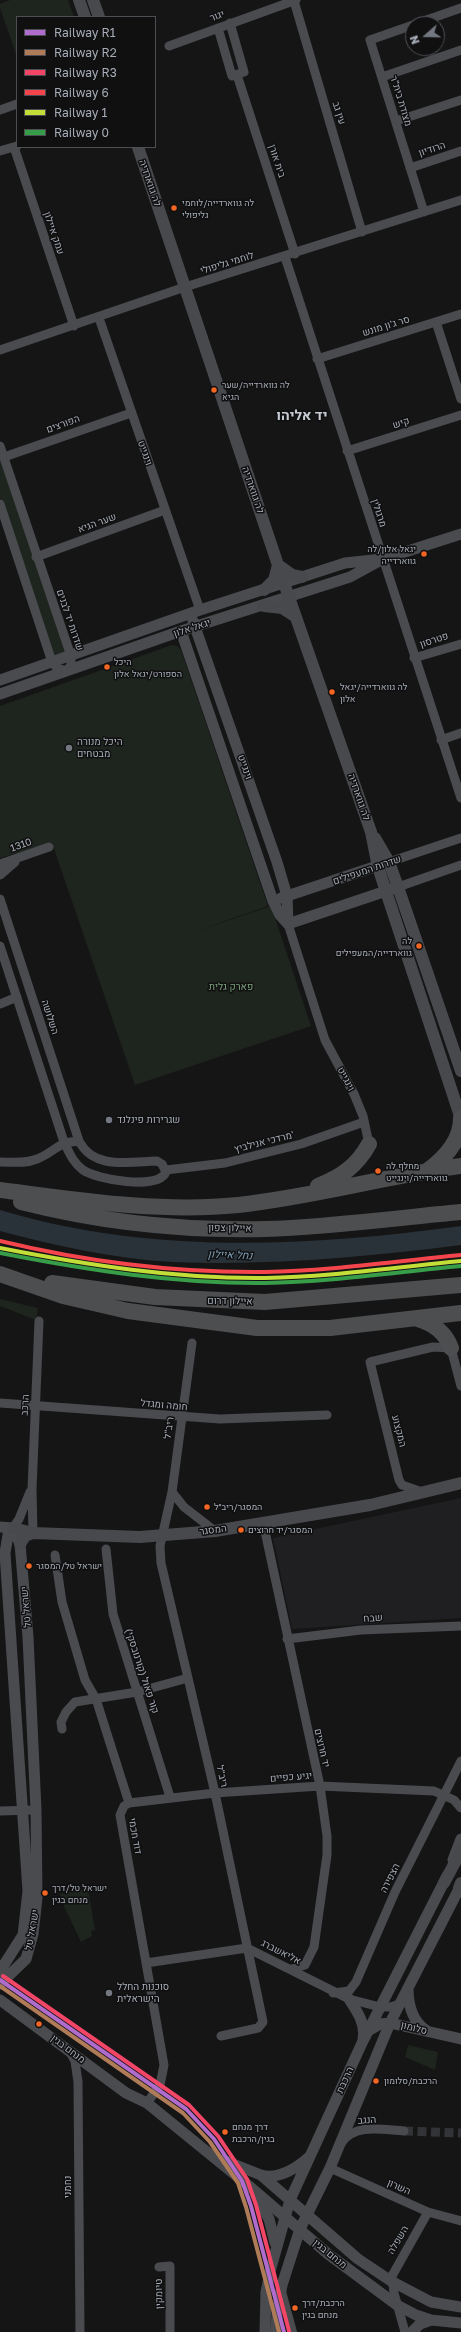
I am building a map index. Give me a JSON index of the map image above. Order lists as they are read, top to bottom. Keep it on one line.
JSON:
{"streets":{"highway":["איילון צפון","איילון דרום"],"main road":["לה גווארדיה","המסגר"],"street":["יגור","מצודת בית\"ר","עין גב","הרודיון","בית אורן","עמק איילון","לוחמי גליפולי","סר ג'ון מונש","קיש","הפורצים","וינגייט","מרגולין","שער הגיא","שדרות יד לבנים","יגאל אלון","פטרסון","1310","שדרות המעפילים","השלושה","מרדכי אנילביץ'","הרכב","חומה ומגדל","ריב\"ל","המקצוע","ישראל טל","שבח","קור פאול (קורנובסקי)","יד חרוצים","יגיע כפיים","דוד חכמי","הצפירה","אליאשברג","סלומון","מנחם בגין","הרכבת","הנגב","נחמני","השרון","השפלה","טיומקין"]},"crossings":[["יגור","עין גב"],["יגור","בית אורן"],["מצודת בית\"ר","הרודיון"],["מצודת בית\"ר","לוחמי גליפולי"],["עין גב","לוחמי גליפולי"],["בית אורן","לוחמי גליפולי"],["לה גווארדיה","לוחמי גליפולי"],["לה גווארדיה","יגאל אלון"],["לה גווארדיה","שדרות המעפילים"],["עמק איילון","לוחמי גליפולי"],["לוחמי גליפולי","וינגייט"],["לוחמי גליפולי","מרגולין"],["סר ג'ון מונש","מרגולין"],["קיש","מרגולין"],["הפורצים","וינגייט"],["הפורצים","שדרות יד לבנים"],["וינגייט","שער הגיא"],["וינגייט","יגאל אלון"],["וינגייט","שדרות המעפילים"],["וינגייט","מרדכי אנילביץ'"],["מרגולין","יגאל אלון"],["מרגולין","פטרסון"],["שער הגיא","שדרות יד לבנים"],["שדרות יד לבנים","יגאל אלון"],["הרכב","חומה ומגדל"],["הרכב","המסגר"],["הרכב","ישראל טל"],["חומה ומגדל","ריב\"ל"],["ריב\"ל","המסגר"],["ריב\"ל","יגיע כפיים"],["ריב\"ל","אליאשברג"],["המקצוע","המסגר"],["המסגר","ישראל טל"],["המסגר","יד חרוצים"],["שבח","יד חרוצים"],["קור פאול (קורנובסקי)","יגיע כפיים"],["יד חרוצים","יגיע כפיים"],["יד חרוצים","אליאשברג"],["יגיע כפיים","דוד חכמי"],["יגיע כפיים","הצפירה"],["דוד חכמי","אליאשברג"],["דוד חכמי","מנחם בגין"],["הצפירה","אליאשברג"],["אליאשברג","הרכבת"],["סלומון","הרכבת"],["מנחם בגין","הרכבת"],["מנחם בגין","נחמני"],["מנחם בגין","השפלה"],["הרכבת","הנגב"],["הרכבת","השרון"],["השרון","השפלה"]],"districts":["יד אליהו"],"water":["נחל איילון"],"parks":["פארק גלית"],"places":["לה גווארדייה/לוחמי גליפולי","לה גווארדייה/שער הגיא","יגאל אלון/לה גווארדייה","היכל הספורט/יגאל אלון","לה גווארדייה/יגאל אלון","היכל מנורה מבטחים","לה גווארדייה/המעפילים","שגרירות פינלנד","מחלף לה גווארדייה/וינגייט","המסגר/ריב״ל","המסגר/יד חרוצים","ישראל טל/המסגר","ישראל טל/דרך מנחם בגין","סוכנות החלל הישראלית","הרכבת/סלומון","דרך מנחם בגין/הרכבת","הרכבת/דרך מנחם בגין"],"lines":["rail line 6","rail line 1","rail line 0","rail line R3","rail line R1","rail line R2"],"legend":["Railway R1","Railway R2","Railway R3","Railway 6","Railway 1","Railway 0"],"north":"left"}
